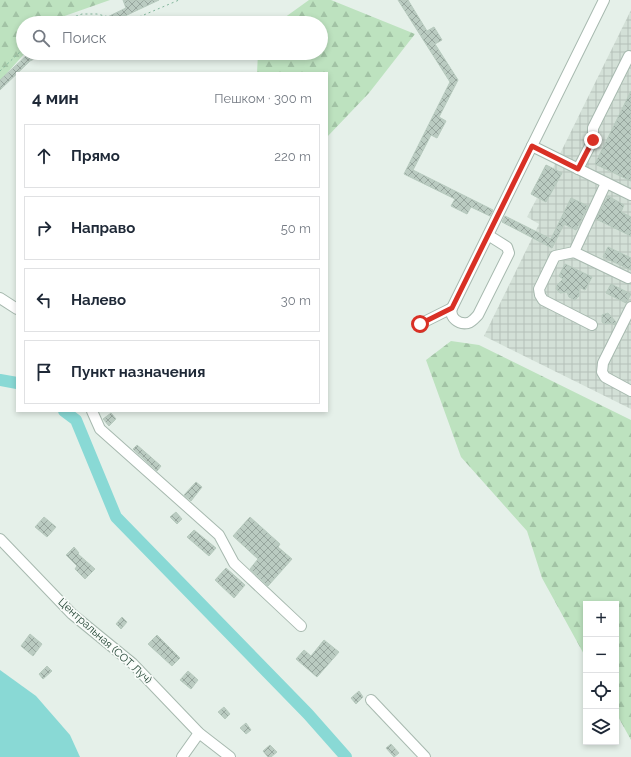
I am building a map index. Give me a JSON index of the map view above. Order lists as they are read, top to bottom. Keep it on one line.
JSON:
{"streets":{"street":["Центральная (СОТ Луч)"]},"page":{"search":"Поиск","heading":["4 мин","Пешком · 300 m"],"list":[["Прямо","220 m"],["Направо","50 m"],["Налево","30 m"],"Пункт назначения"],"map_buttons":["+","−"]}}
